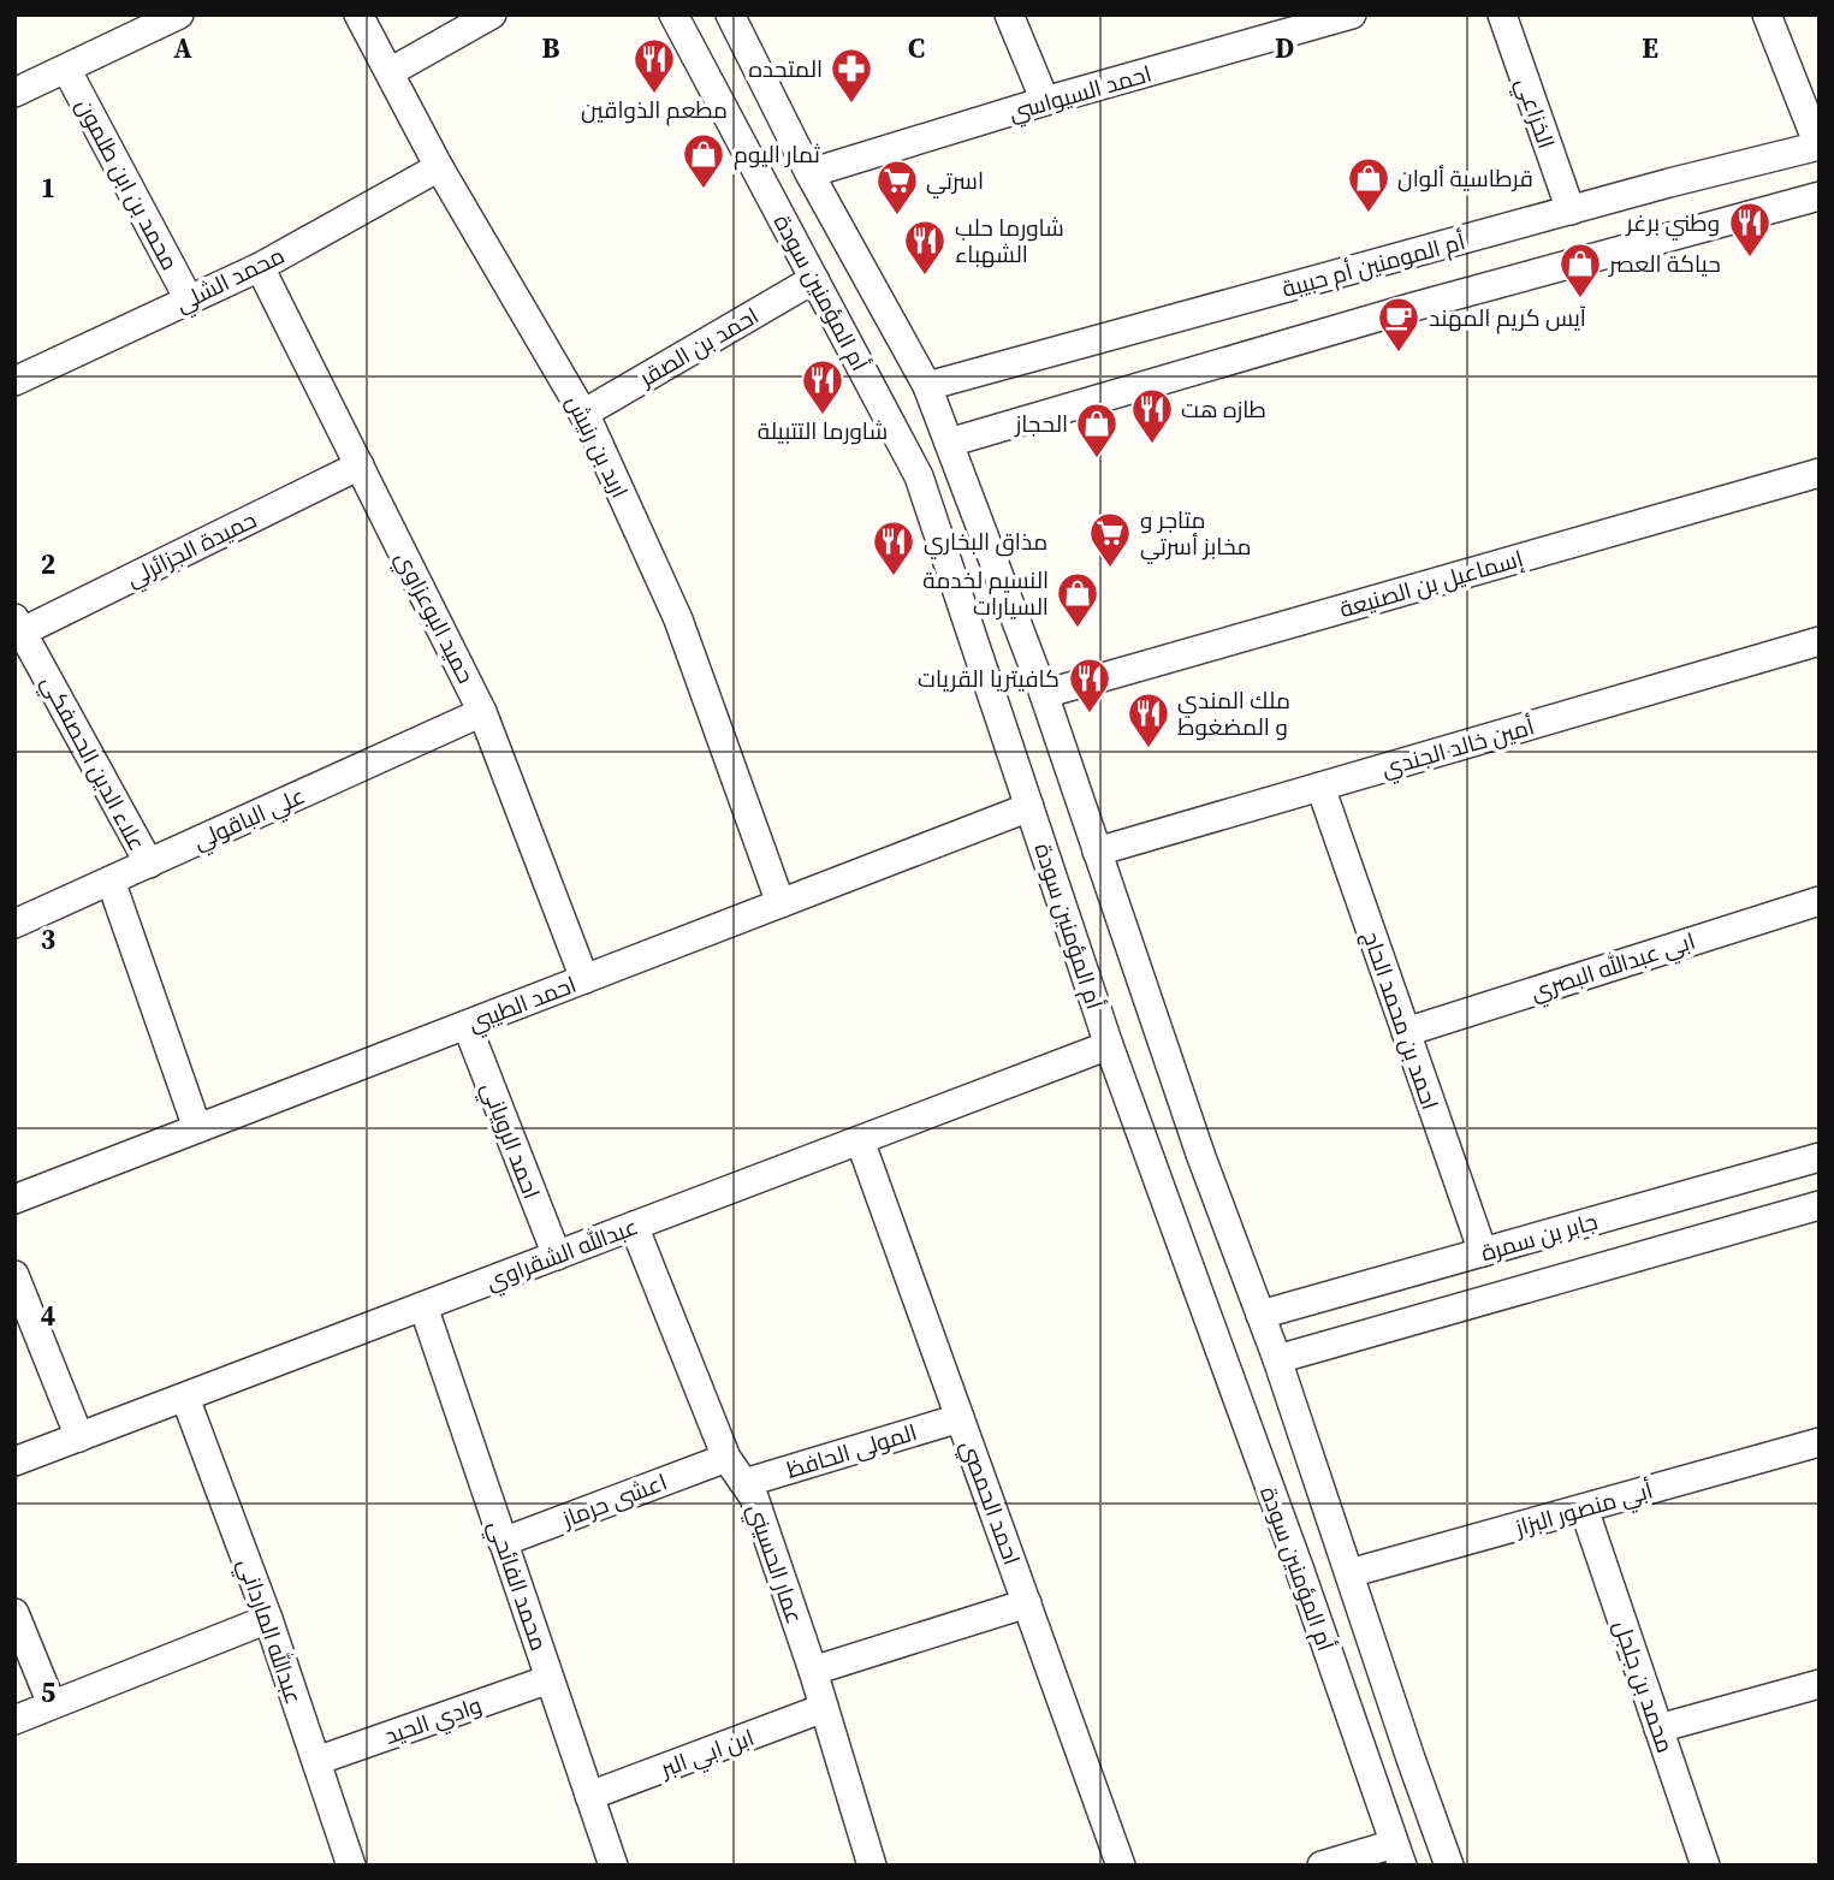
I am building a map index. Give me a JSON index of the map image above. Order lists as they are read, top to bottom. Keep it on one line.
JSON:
{"streets":{"street":["احمد السيواسي","الخزاعي","محمد بن ابن طلمون","أم المومنين أم حبيبة","محمد الشلي","أم المؤمنين سودة","احمد بن الصقر","اربد بن رنيش","حميدة الجزائرلي","إسماعيل بن الصنيعة","حميد البوعزاوي","أمين خالد الجندي","علاء الدين الحصفكي","علي الباقولي","ابي عبدالله البصري","احمد الطيبي","احمد بن محمد الحاج","احمد الروياني","جابر بن سمرة","عبدالله الشقراوي","المولى الحافظ","اعشى حرماز","احمد الحمصي","أبي منصور البزاز","عمار الحسيني","محمد الفائحي","عبدالله المارداني","محمد بن جلجل","وادي الحيد","ابن ابي البر"]},"crossings":[["احمد السيواسي","أم المؤمنين سودة"],["الخزاعي","أم المومنين أم حبيبة"],["محمد بن ابن طلمون","محمد الشلي"],["أم المومنين أم حبيبة","أم المؤمنين سودة"],["محمد الشلي","اربد بن رنيش"],["محمد الشلي","حميد البوعزاوي"],["أم المؤمنين سودة","احمد بن الصقر"],["أم المؤمنين سودة","إسماعيل بن الصنيعة"],["أم المؤمنين سودة","أمين خالد الجندي"],["أم المؤمنين سودة","احمد الطيبي"],["أم المؤمنين سودة","جابر بن سمرة"],["أم المؤمنين سودة","عبدالله الشقراوي"],["أم المؤمنين سودة","أبي منصور البزاز"],["احمد بن الصقر","اربد بن رنيش"],["اربد بن رنيش","احمد الطيبي"],["حميدة الجزائرلي","حميد البوعزاوي"],["حميدة الجزائرلي","علاء الدين الحصفكي"],["حميد البوعزاوي","علي الباقولي"],["حميد البوعزاوي","احمد الطيبي"],["أمين خالد الجندي","احمد بن محمد الحاج"],["علاء الدين الحصفكي","علي الباقولي"],["علاء الدين الحصفكي","احمد الطيبي"],["ابي عبدالله البصري","احمد بن محمد الحاج"],["احمد الطيبي","احمد الروياني"],["احمد بن محمد الحاج","جابر بن سمرة"],["احمد الروياني","عبدالله الشقراوي"],["عبدالله الشقراوي","احمد الحمصي"],["عبدالله الشقراوي","عمار الحسيني"],["عبدالله الشقراوي","محمد الفائحي"],["عبدالله الشقراوي","عبدالله المارداني"],["المولى الحافظ","احمد الحمصي"],["المولى الحافظ","عمار الحسيني"],["اعشى حرماز","عمار الحسيني"],["اعشى حرماز","محمد الفائحي"],["أبي منصور البزاز","محمد بن جلجل"],["عمار الحسيني","ابن ابي البر"],["محمد الفائحي","وادي الحيد"],["محمد الفائحي","ابن ابي البر"],["عبدالله المارداني","وادي الحيد"]],"places":{"restaurant":["مطعم الذواقين","وطني برغر","شاورما حلب الشهباء","شاورما التتبيلة","طازه هت","مذاق البخاري","كافيتريا القريات","ملك المندي و المضغوط"],"pharmacy":["المتحده"],"shop":["ثمار اليوم","قرطاسية ألوان","حياكة العصر","الحجاز","النسيم لخدمة السيارات"],"supermarket":["اسرتي","متاجر و مخابز أسرتي"],"cafe":["آيس كريم المهند"]},"grid":{"columns":["A","B","C","D","E"],"rows":["1","2","3","4","5"]}}
